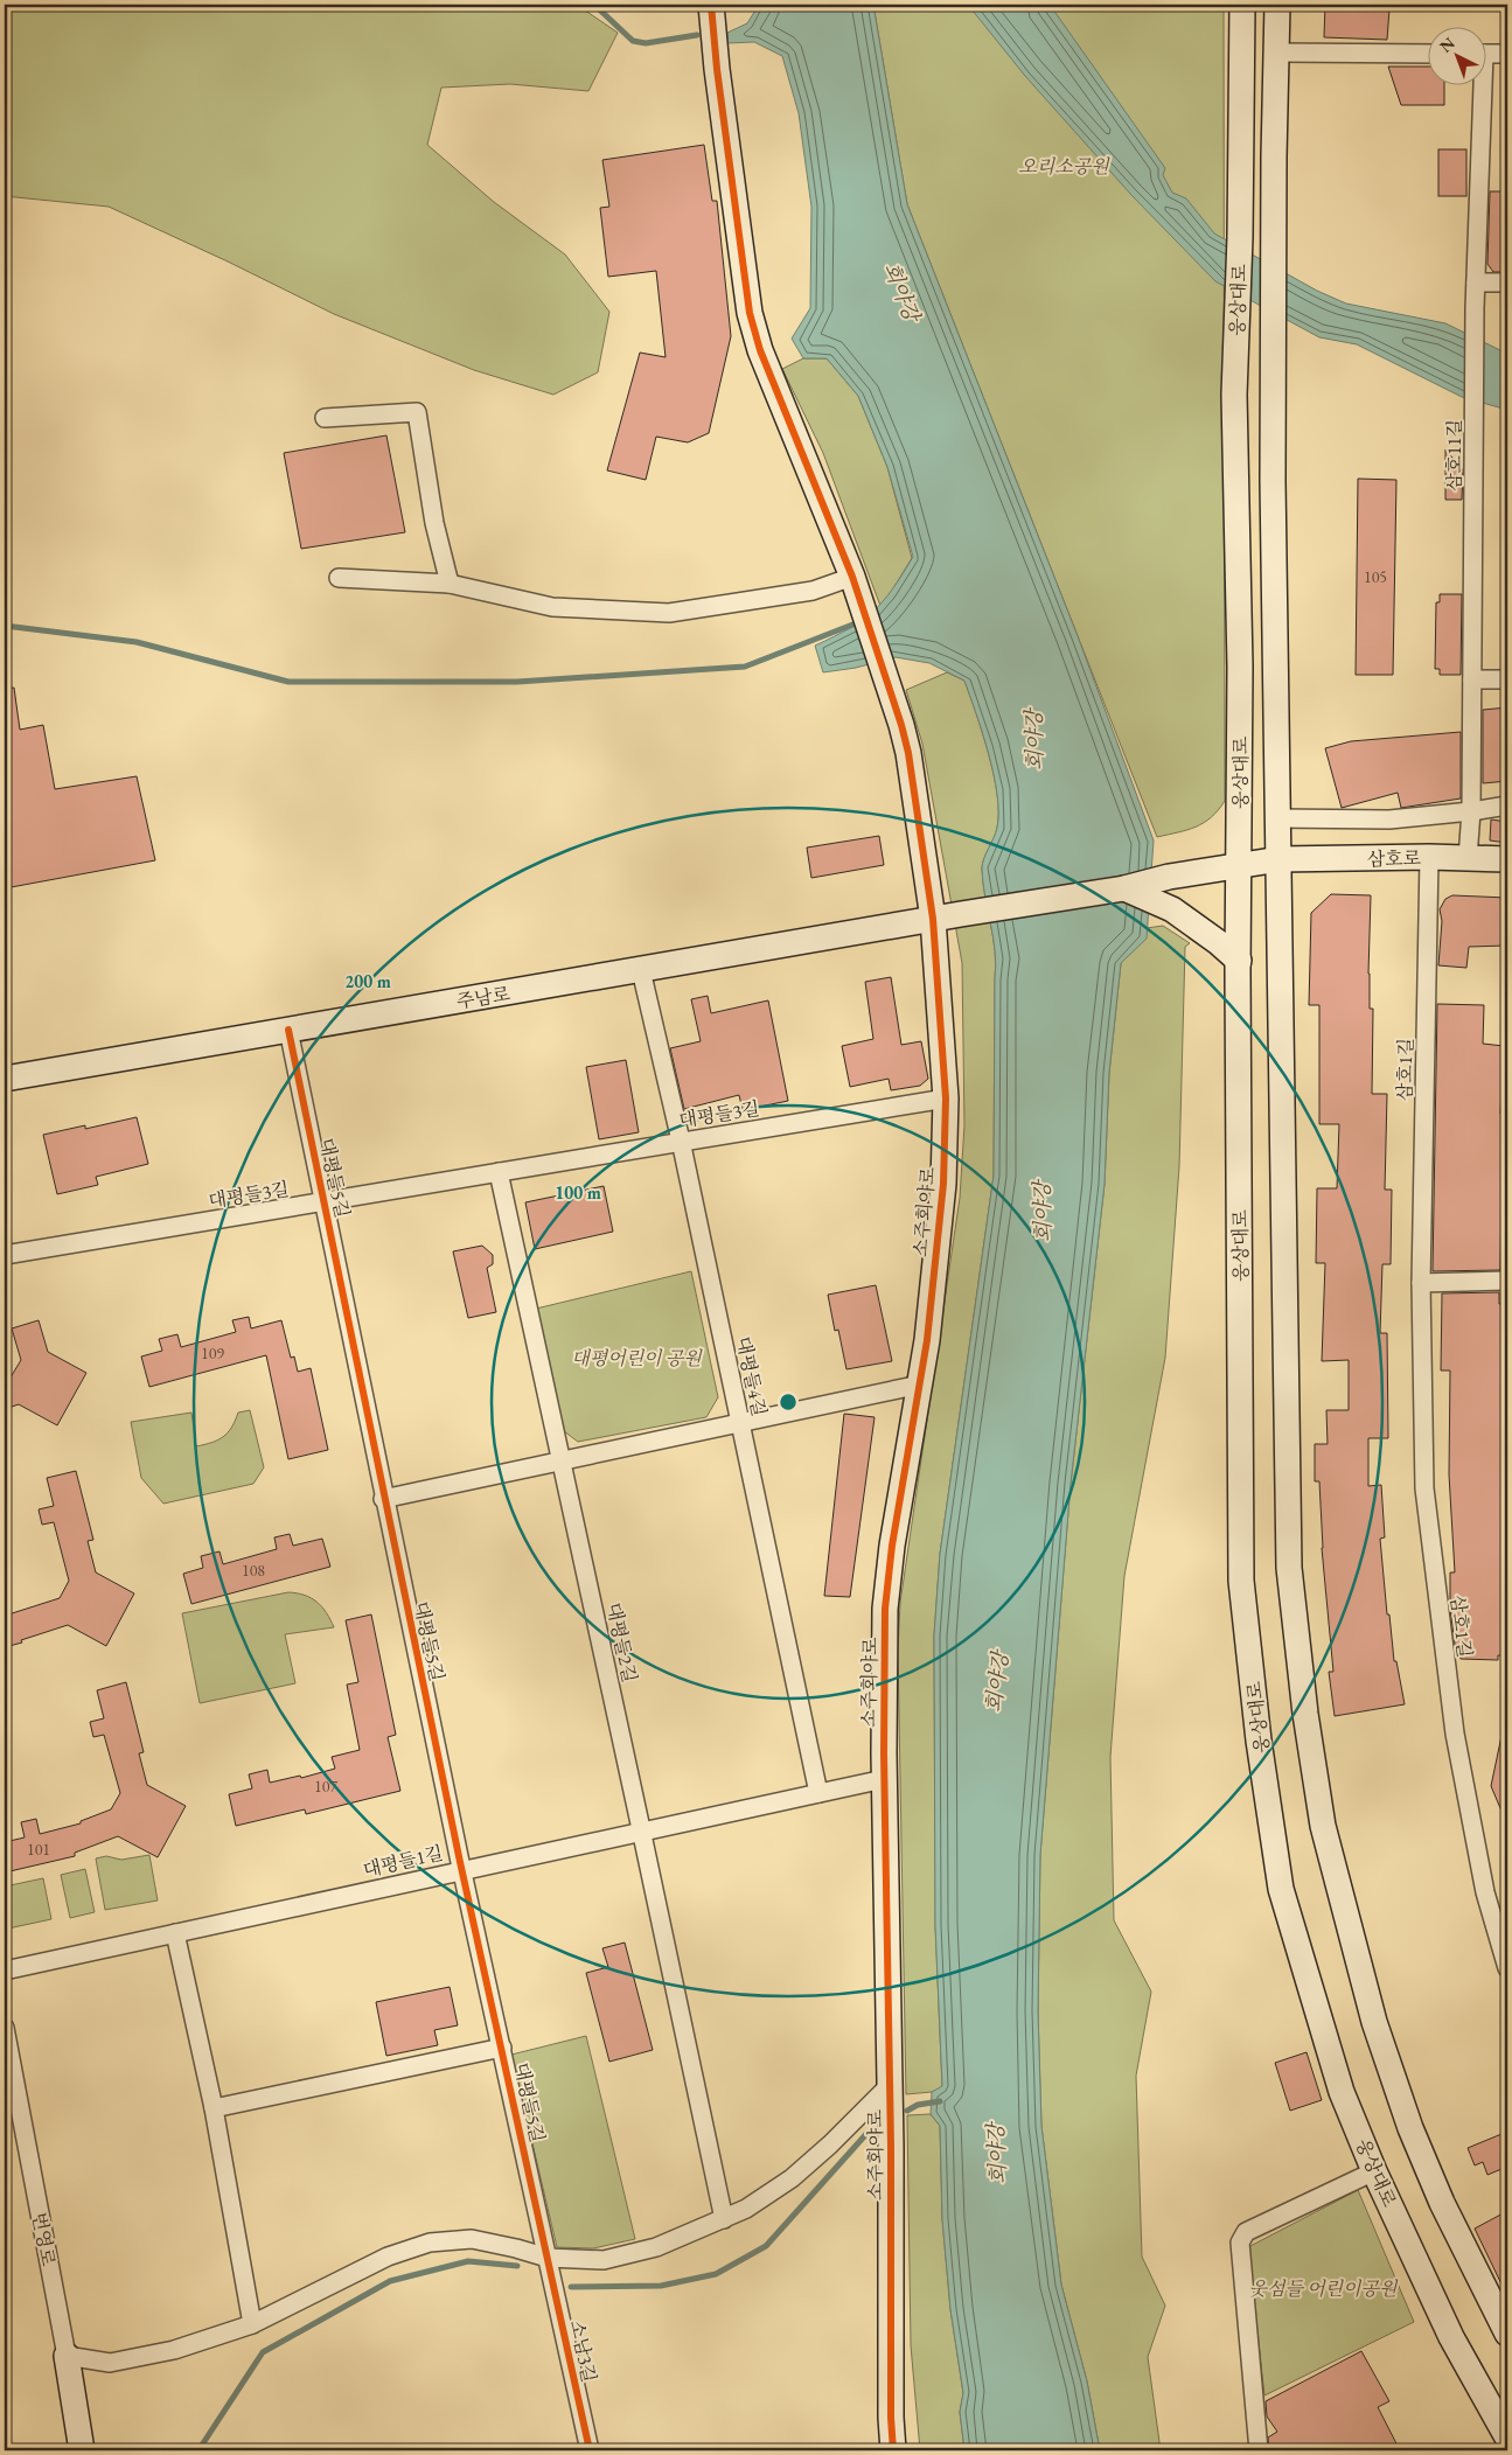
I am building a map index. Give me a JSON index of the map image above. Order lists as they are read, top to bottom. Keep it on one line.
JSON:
{"streets":{"main road":["웅상대로","삼호로","주남로","소주회야로","번영로"],"street":["삼호11길","삼호1길","대평들3길","대평들5길","대평들4길","대평들2길","대평들1길","소남3길"]},"crossings":[["웅상대로","삼호로"],["삼호11길","삼호로"],["삼호로","주남로"],["삼호로","삼호1길"],["주남로","대평들5길"],["주남로","소주회야로"],["주남로","대평들4길"],["대평들3길","대평들5길"],["대평들3길","소주회야로"],["대평들3길","대평들4길"],["대평들5길","대평들1길"],["대평들5길","소남3길"],["소주회야로","대평들1길"],["대평들4길","대평들1길"],["대평들2길","대평들1길"]],"water":["회야강"],"parks":["오리소공원","대평어린이 공원","웃섬들 어린이공원"],"house_numbers":["105","109","108","107","101"],"north":"top left","rings":["200 m","100 m"]}
